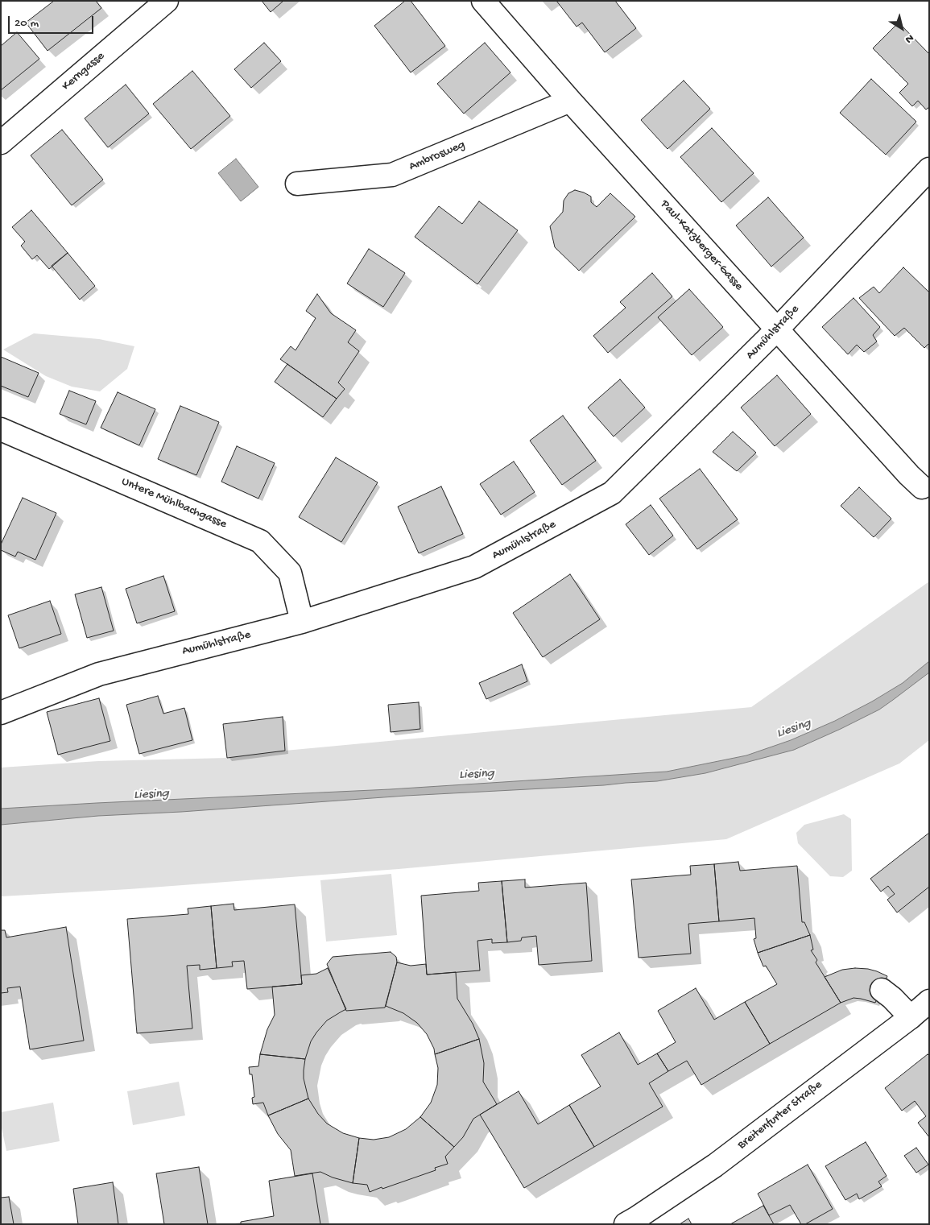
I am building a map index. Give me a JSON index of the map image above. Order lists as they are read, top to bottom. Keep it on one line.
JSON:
{"streets":{"street":["Kerngasse","Ambrosweg","Paul-Katzberger-Gasse","Aumühlstraße","Untere Mühlbachgasse","Breitenfurter Straße"]},"crossings":[["Ambrosweg","Paul-Katzberger-Gasse"],["Paul-Katzberger-Gasse","Aumühlstraße"],["Aumühlstraße","Untere Mühlbachgasse"]],"water":["Liesing"],"scale_bar":"20 m","north":"bottom right"}
